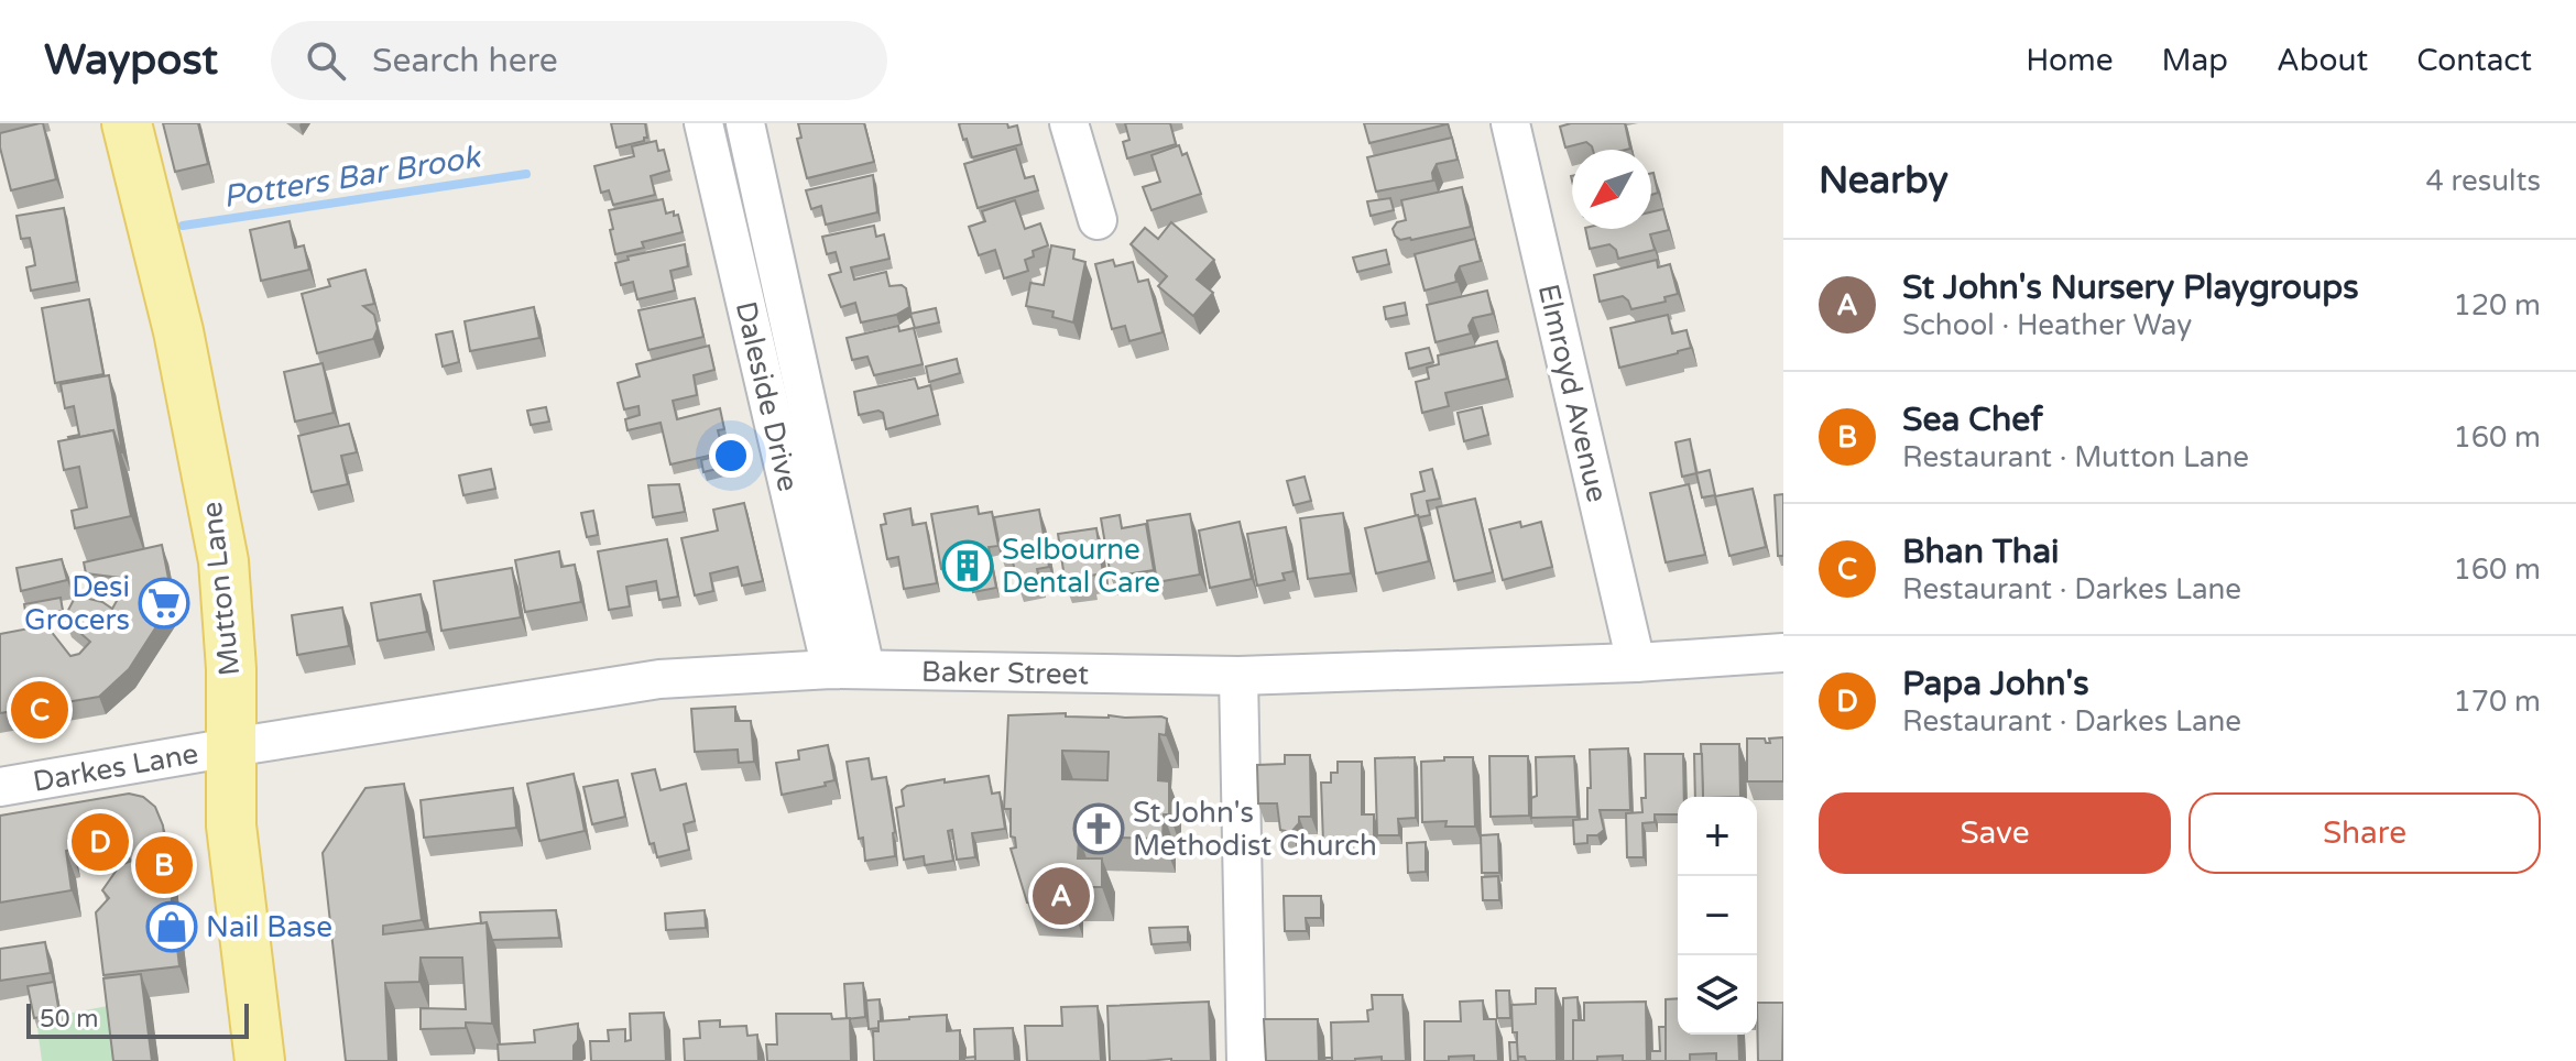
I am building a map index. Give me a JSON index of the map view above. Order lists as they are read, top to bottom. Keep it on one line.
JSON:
{"streets":{"main road":["Mutton Lane"],"street":["Elmroyd Avenue","Daleside Drive","Baker Street","Darkes Lane"]},"crossings":[["Elmroyd Avenue","Baker Street"],["Daleside Drive","Baker Street"],["Mutton Lane","Baker Street"],["Mutton Lane","Darkes Lane"],["Baker Street","Darkes Lane"]],"water":["Potters Bar Brook"],"places":{"building":["Selbourne Dental Care"],"supermarket":["Desi Grocers"],"church":["St John's Methodist Church"],"shop":["Nail Base"]},"scale_bar":"50 m","north":"bottom left","page":{"header":"Waypost","search":"Search here","nav":["Home","Map","About","Contact"],"heading":["Nearby","4 results"],"list":[{"mark":"A","name":"St John's Nursery Playgroups","note":"School · Heather Way","value":"120 m"},{"mark":"B","name":"Sea Chef","note":"Restaurant · Mutton Lane","value":"160 m"},{"mark":"C","name":"Bhan Thai","note":"Restaurant · Darkes Lane","value":"160 m"},{"mark":"D","name":"Papa John's","note":"Restaurant · Darkes Lane","value":"170 m"}],"pins":["C","D","B","A"],"buttons":["Save","Share"],"map_buttons":["+","−"],"scale":"50 m"}}
